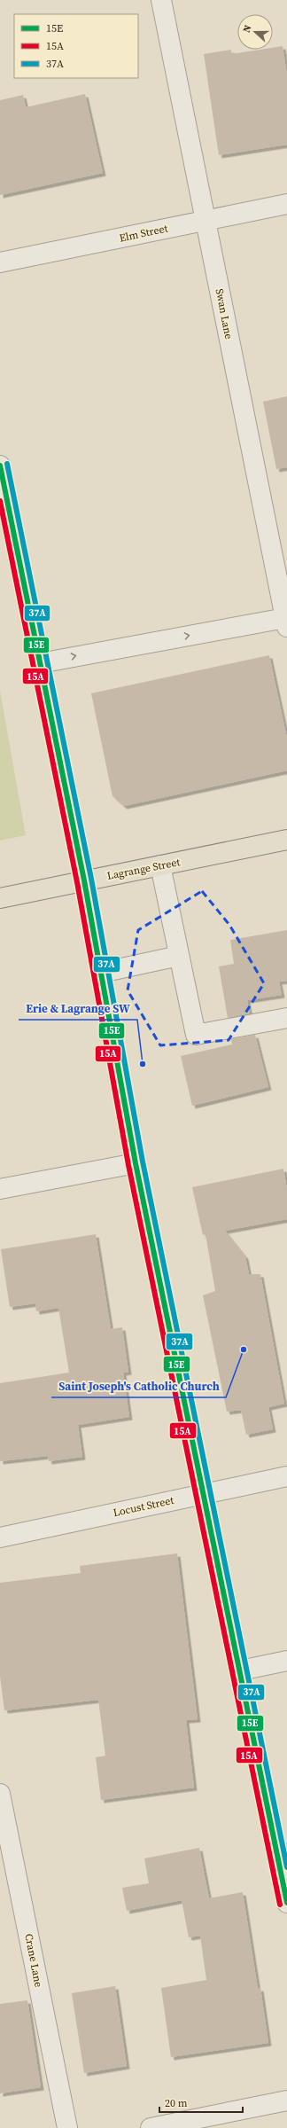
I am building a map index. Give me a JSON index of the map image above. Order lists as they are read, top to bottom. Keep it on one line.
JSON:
{"streets":{"main road":["Lagrange Street"],"street":["Elm Street","Swan Lane","Locust Street","Crane Lane"]},"crossings":[["Elm Street","Swan Lane"]],"places":["Erie & Lagrange SW","Saint Joseph's Catholic Church"],"lines":["transit line 37A","transit line 15E","transit line 15A"],"legend":["15E","15A","37A"],"scale_bar":"20 m","north":"left"}
